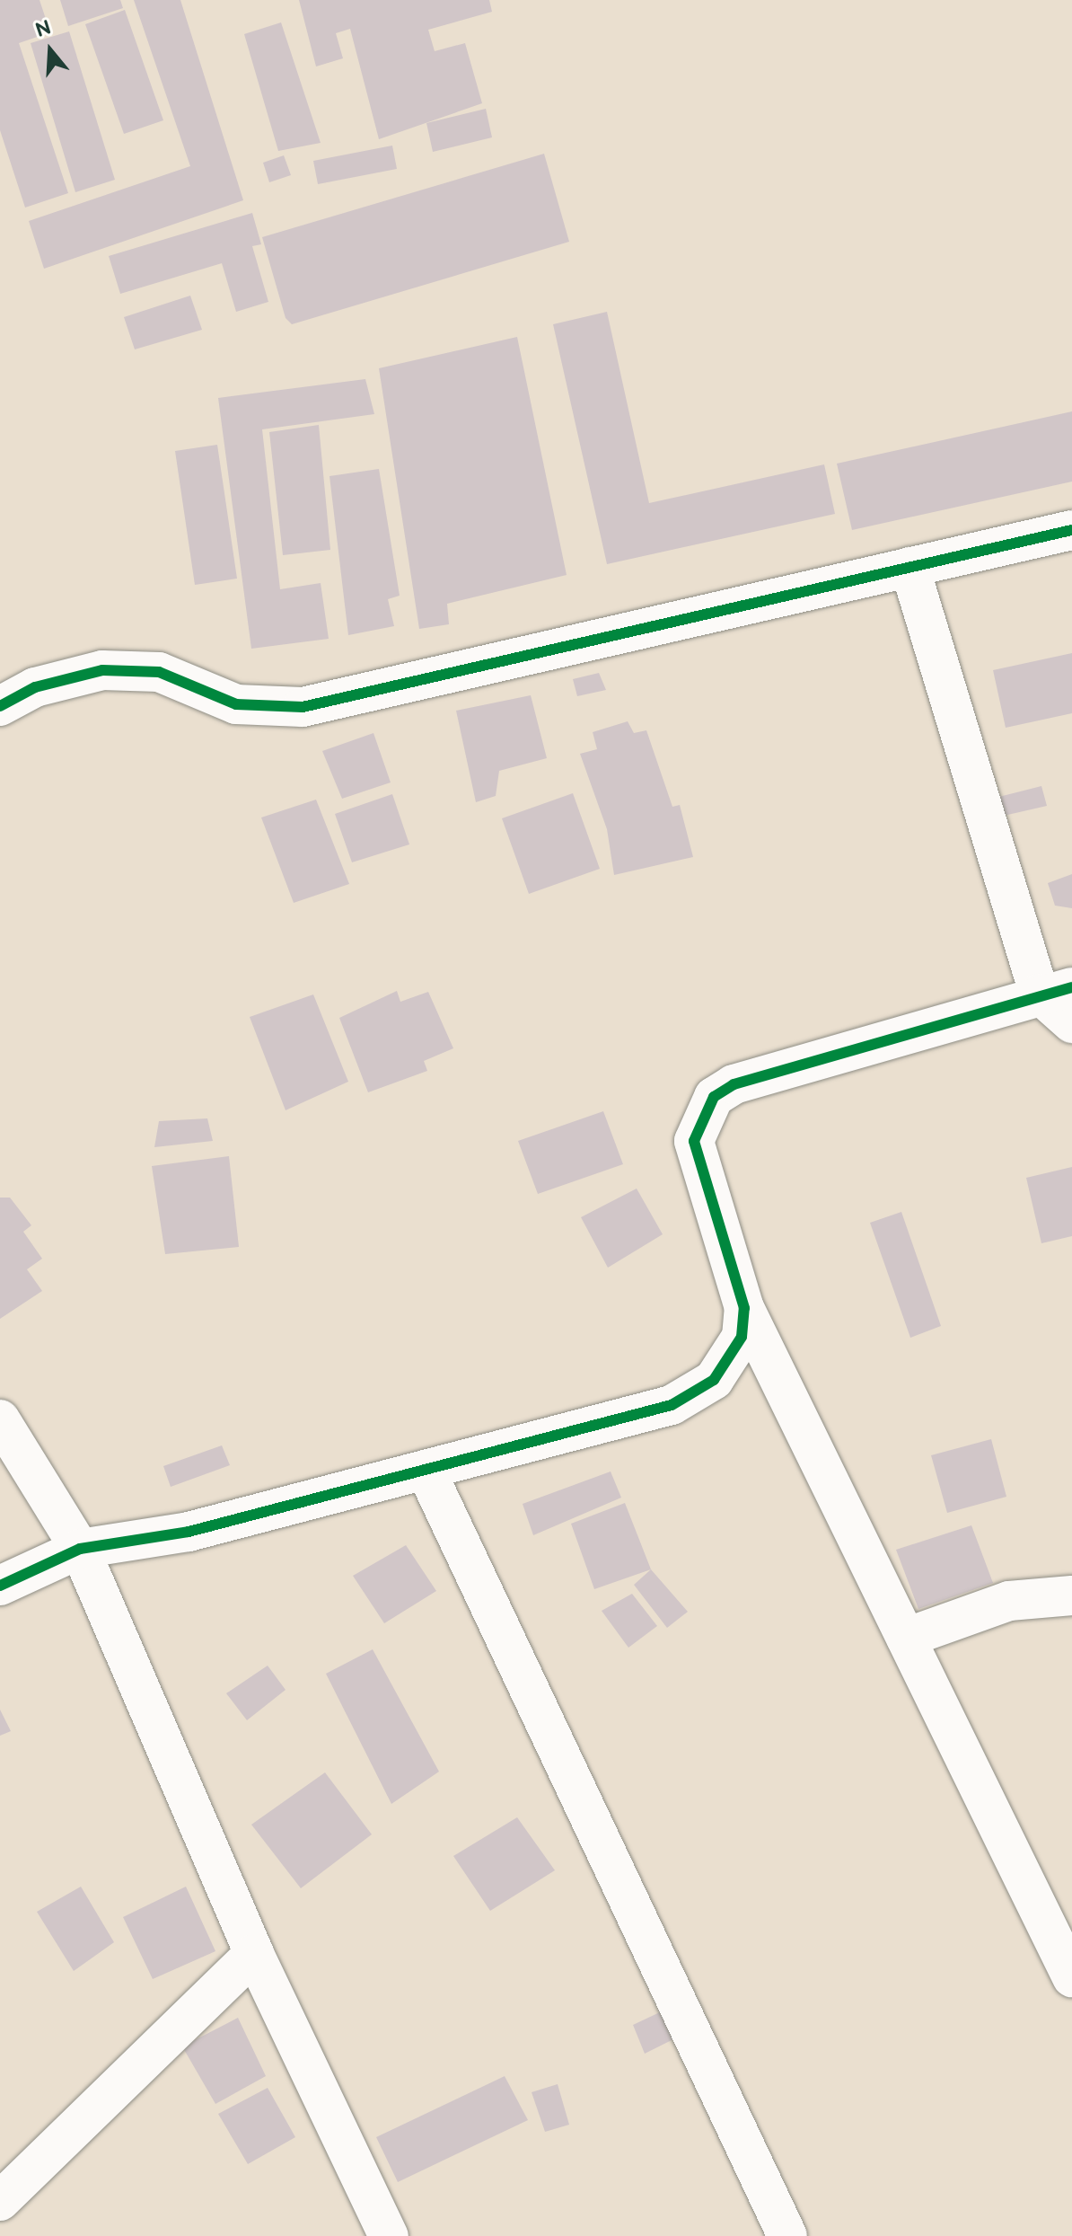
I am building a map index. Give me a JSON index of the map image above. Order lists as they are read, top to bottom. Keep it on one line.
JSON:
{"north":"top"}
